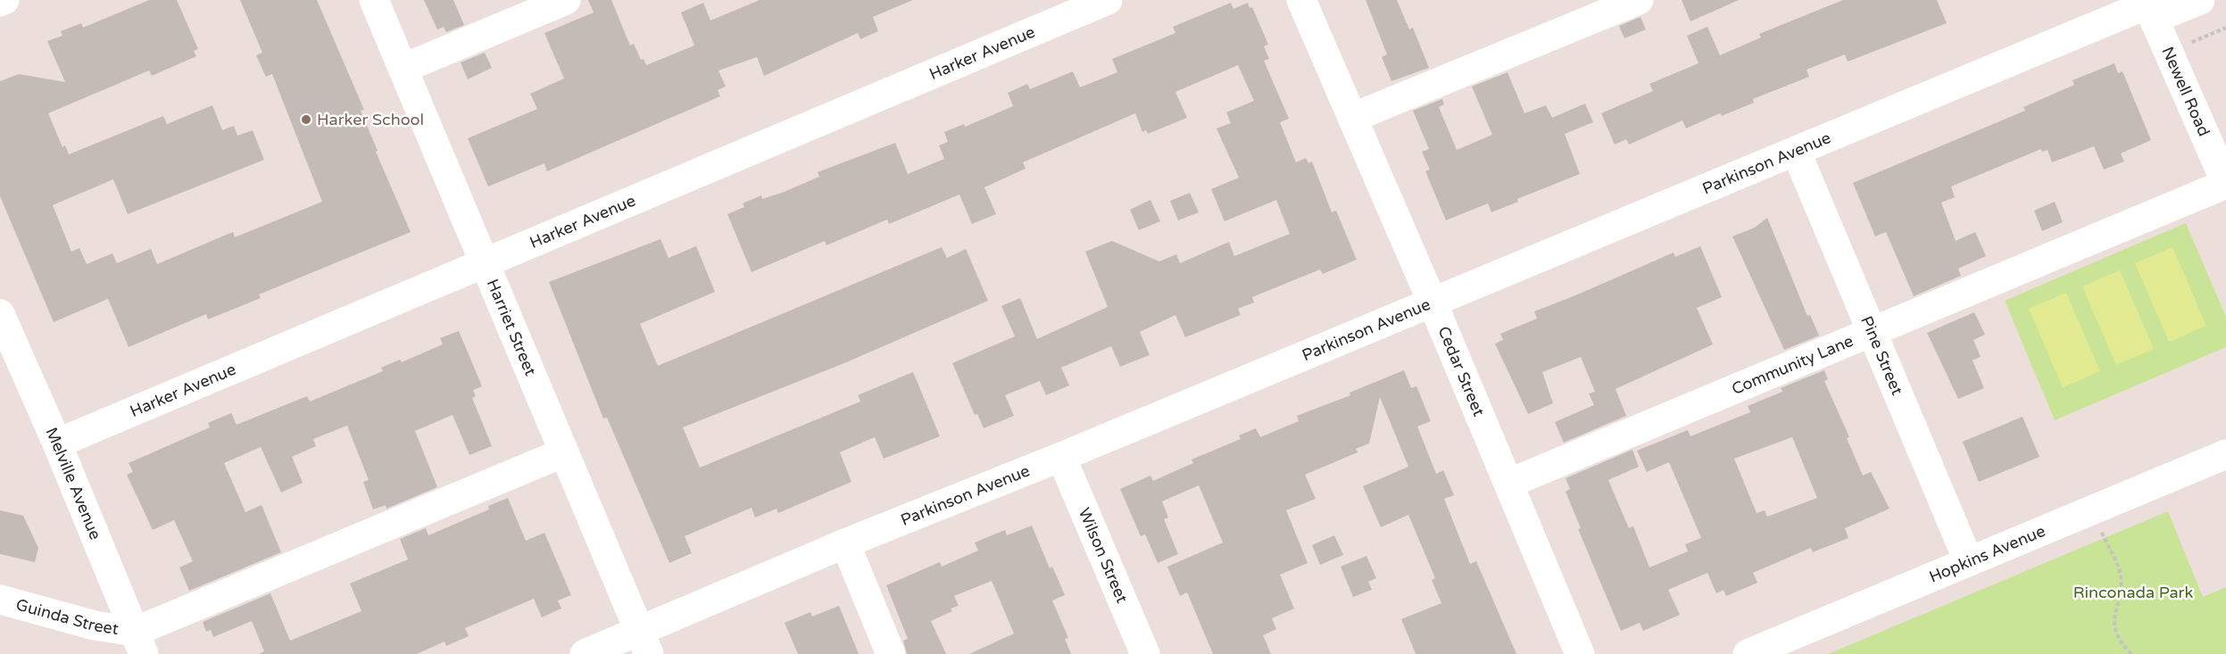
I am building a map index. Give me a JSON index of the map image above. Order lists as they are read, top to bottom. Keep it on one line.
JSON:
{"streets":{"street":["Harker Avenue","Newell Road","Parkinson Avenue","Harriet Street","Pine Street","Community Lane","Cedar Street","Melville Avenue","Hopkins Avenue","Wilson Street","Guinda Street"]},"crossings":[["Harker Avenue","Harriet Street"],["Harker Avenue","Melville Avenue"],["Newell Road","Parkinson Avenue"],["Newell Road","Community Lane"],["Parkinson Avenue","Harriet Street"],["Parkinson Avenue","Pine Street"],["Parkinson Avenue","Cedar Street"],["Parkinson Avenue","Wilson Street"],["Pine Street","Community Lane"],["Pine Street","Hopkins Avenue"],["Community Lane","Cedar Street"],["Melville Avenue","Guinda Street"]],"parks":["Rinconada Park"],"places":["Harker School"]}
